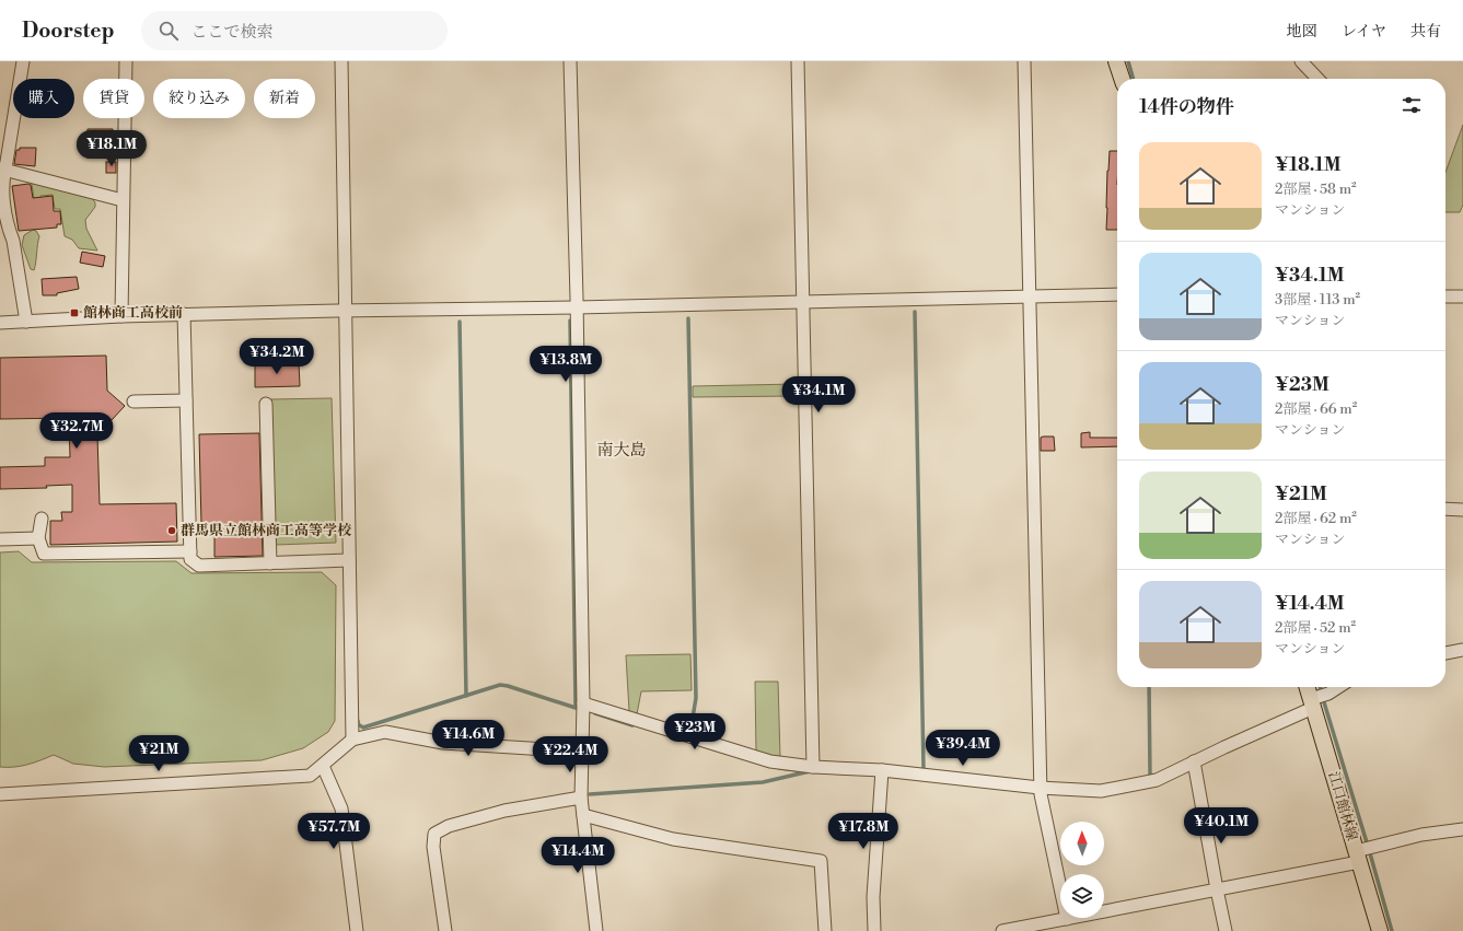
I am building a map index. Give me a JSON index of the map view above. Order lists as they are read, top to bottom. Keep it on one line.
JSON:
{"streets":{"main road":["江口館林線"]},"districts":["南大島"],"places":{"transit":["館林商工高校前"],"other":["群馬県立館林商工高等学校"]},"north":"top","page":{"header":"Doorstep","search":"ここで検索","nav":["地図","レイヤ","共有"],"chip":["購入","賃貸","絞り込み","新着"],"heading":"14件の物件","price":["¥18.1M","¥34.2M","¥13.8M","¥34.1M","¥32.7M","¥23M","¥14.6M","¥39.4M","¥21M","¥22.4M","¥40.1M","¥57.7M","¥17.8M","¥14.4M"],"list":[{"name":"¥18.1M","note":"2部屋 · 58 m² · マンション"},{"name":"¥34.1M","note":"3部屋 · 113 m² · マンション"},{"name":"¥23M","note":"2部屋 · 66 m² · マンション"},{"name":"¥21M","note":"2部屋 · 62 m² · マンション"},{"name":"¥14.4M","note":"2部屋 · 52 m² · マンション"}]}}
